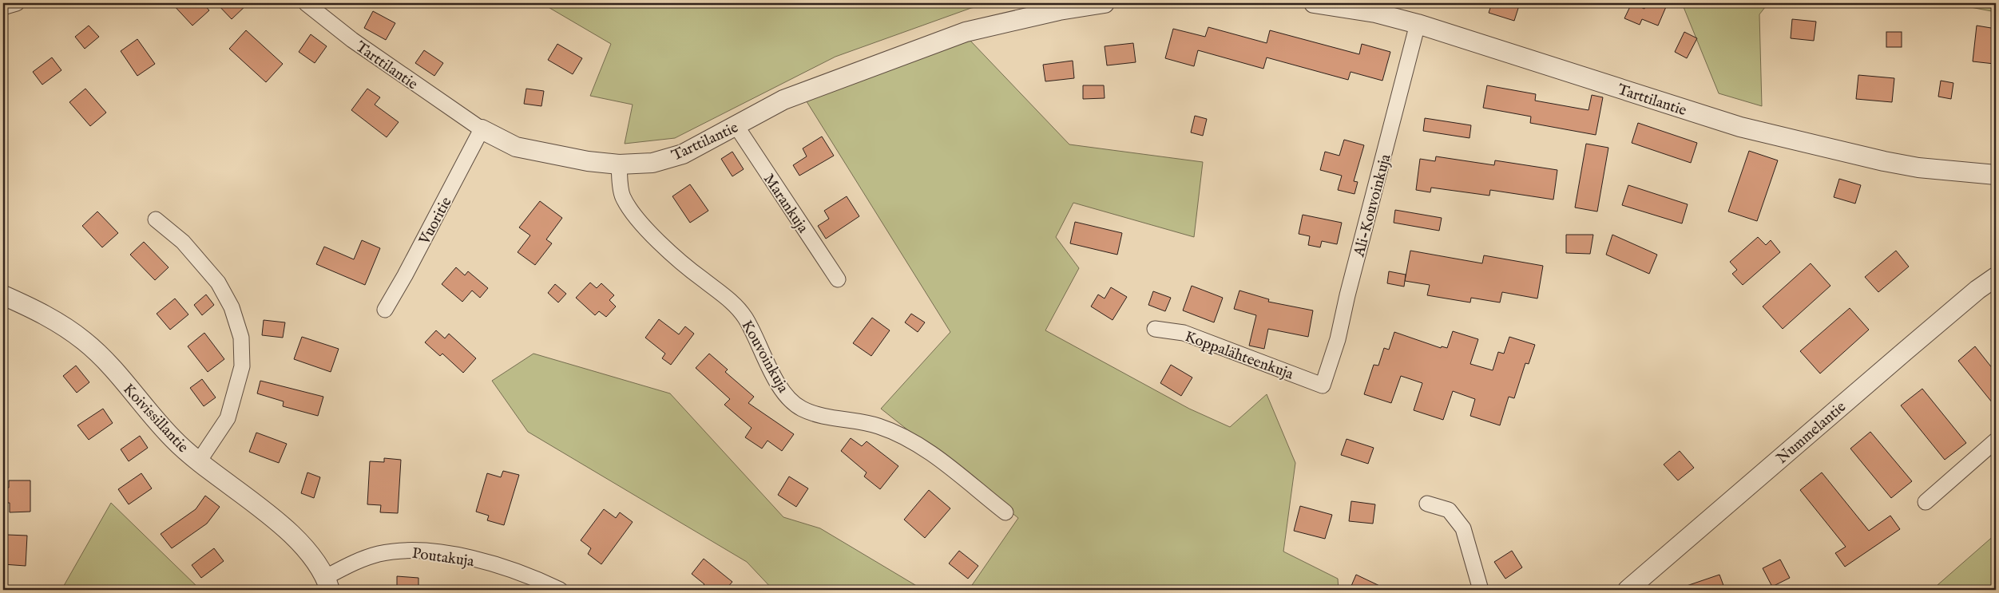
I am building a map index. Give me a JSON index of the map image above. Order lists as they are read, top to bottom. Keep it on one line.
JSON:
{"streets":{"street":["Tarttilantie","Marankuja","Ali-Kouvoinkuja","Vuoritie","Koppalähteenkuja","Kouvoinkuja","Koivissillantie","Nummelantie","Poutakuja"]},"crossings":[["Tarttilantie","Marankuja"],["Tarttilantie","Ali-Kouvoinkuja"],["Tarttilantie","Vuoritie"],["Tarttilantie","Kouvoinkuja"],["Ali-Kouvoinkuja","Koppalähteenkuja"],["Koivissillantie","Poutakuja"]]}
